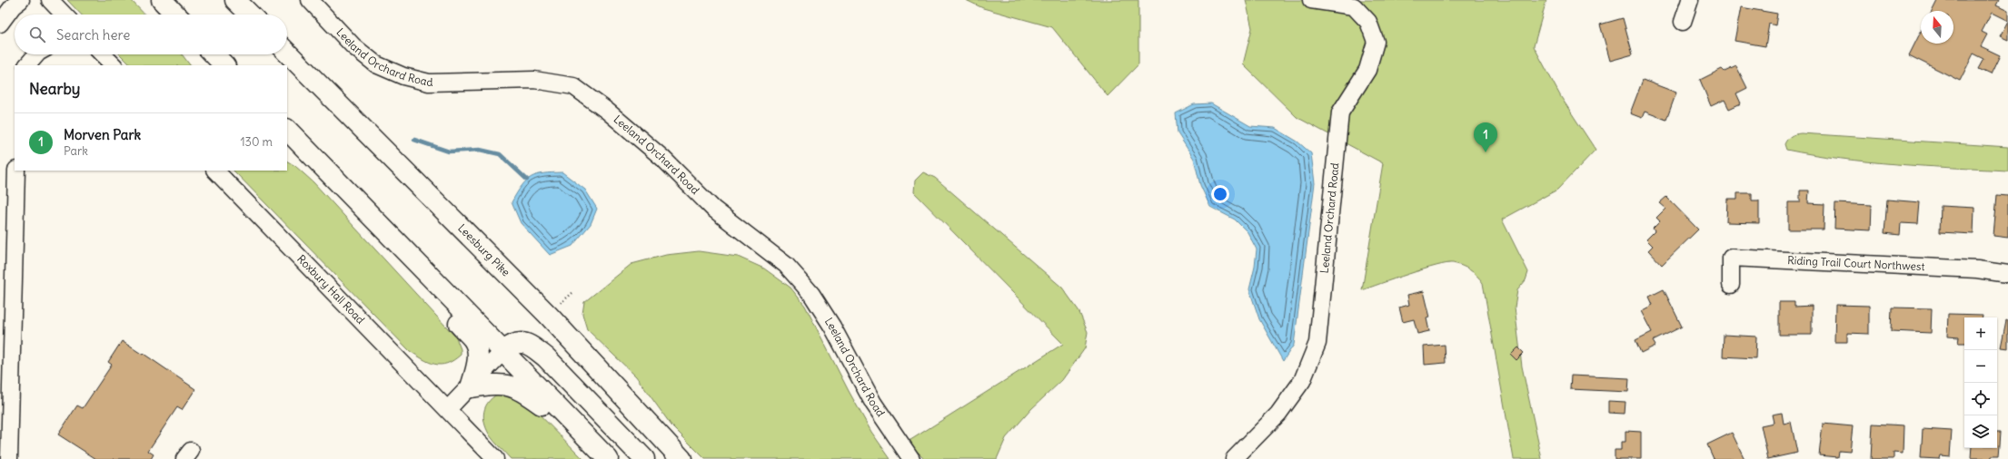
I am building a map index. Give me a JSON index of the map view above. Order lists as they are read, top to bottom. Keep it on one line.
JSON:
{"streets":{"highway":["Leesburg Pike"],"street":["Leeland Orchard Road","Riding Trail Court Northwest","Roxbury Hall Road"]},"north":"top","page":{"search":"Search here","heading":"Nearby","list":[{"mark":"1","name":"Morven Park","note":"Park","value":"130 m"}],"pins":"1","map_buttons":["+","−"]}}
